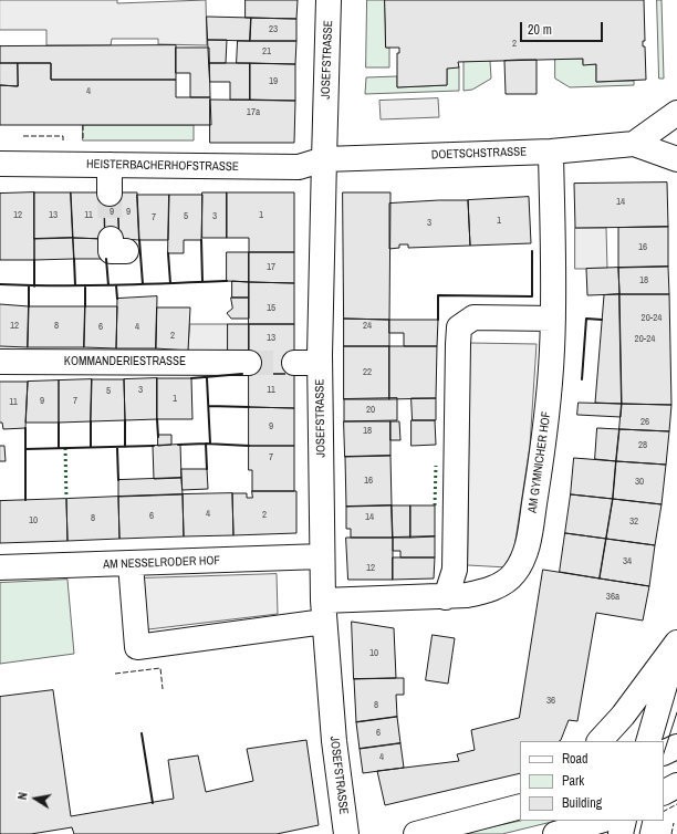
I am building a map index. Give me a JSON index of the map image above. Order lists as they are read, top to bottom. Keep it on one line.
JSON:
{"streets":{"street":["JOSEFSTRASSE","DOETSCHSTRASSE","HEISTERBACHERHOFSTRASSE","KOMMANDERIESTRASSE","AM GYMNICHER HOF","AM NESSELRODER HOF"]},"crossings":[["JOSEFSTRASSE","DOETSCHSTRASSE"],["JOSEFSTRASSE","HEISTERBACHERHOFSTRASSE"],["JOSEFSTRASSE","AM GYMNICHER HOF"],["JOSEFSTRASSE","AM NESSELRODER HOF"],["DOETSCHSTRASSE","HEISTERBACHERHOFSTRASSE"],["DOETSCHSTRASSE","AM GYMNICHER HOF"],["AM GYMNICHER HOF","AM NESSELRODER HOF"]],"house_numbers":["23","2","21","19","4","17a","14","9","9","12","13","11","1","5","3","7","1","3","16","17","18","15","20-24","12","8","24","6","4","2","13","20-24","22","3","11","5","1","9","7","11","20","26","9","18","28","7","16","30","4","2","6","14","8","10","32","34","12","36a","10","36","8","6","4"],"legend":["Road","Park","Building"],"scale_bar":"20 m","north":"left"}
